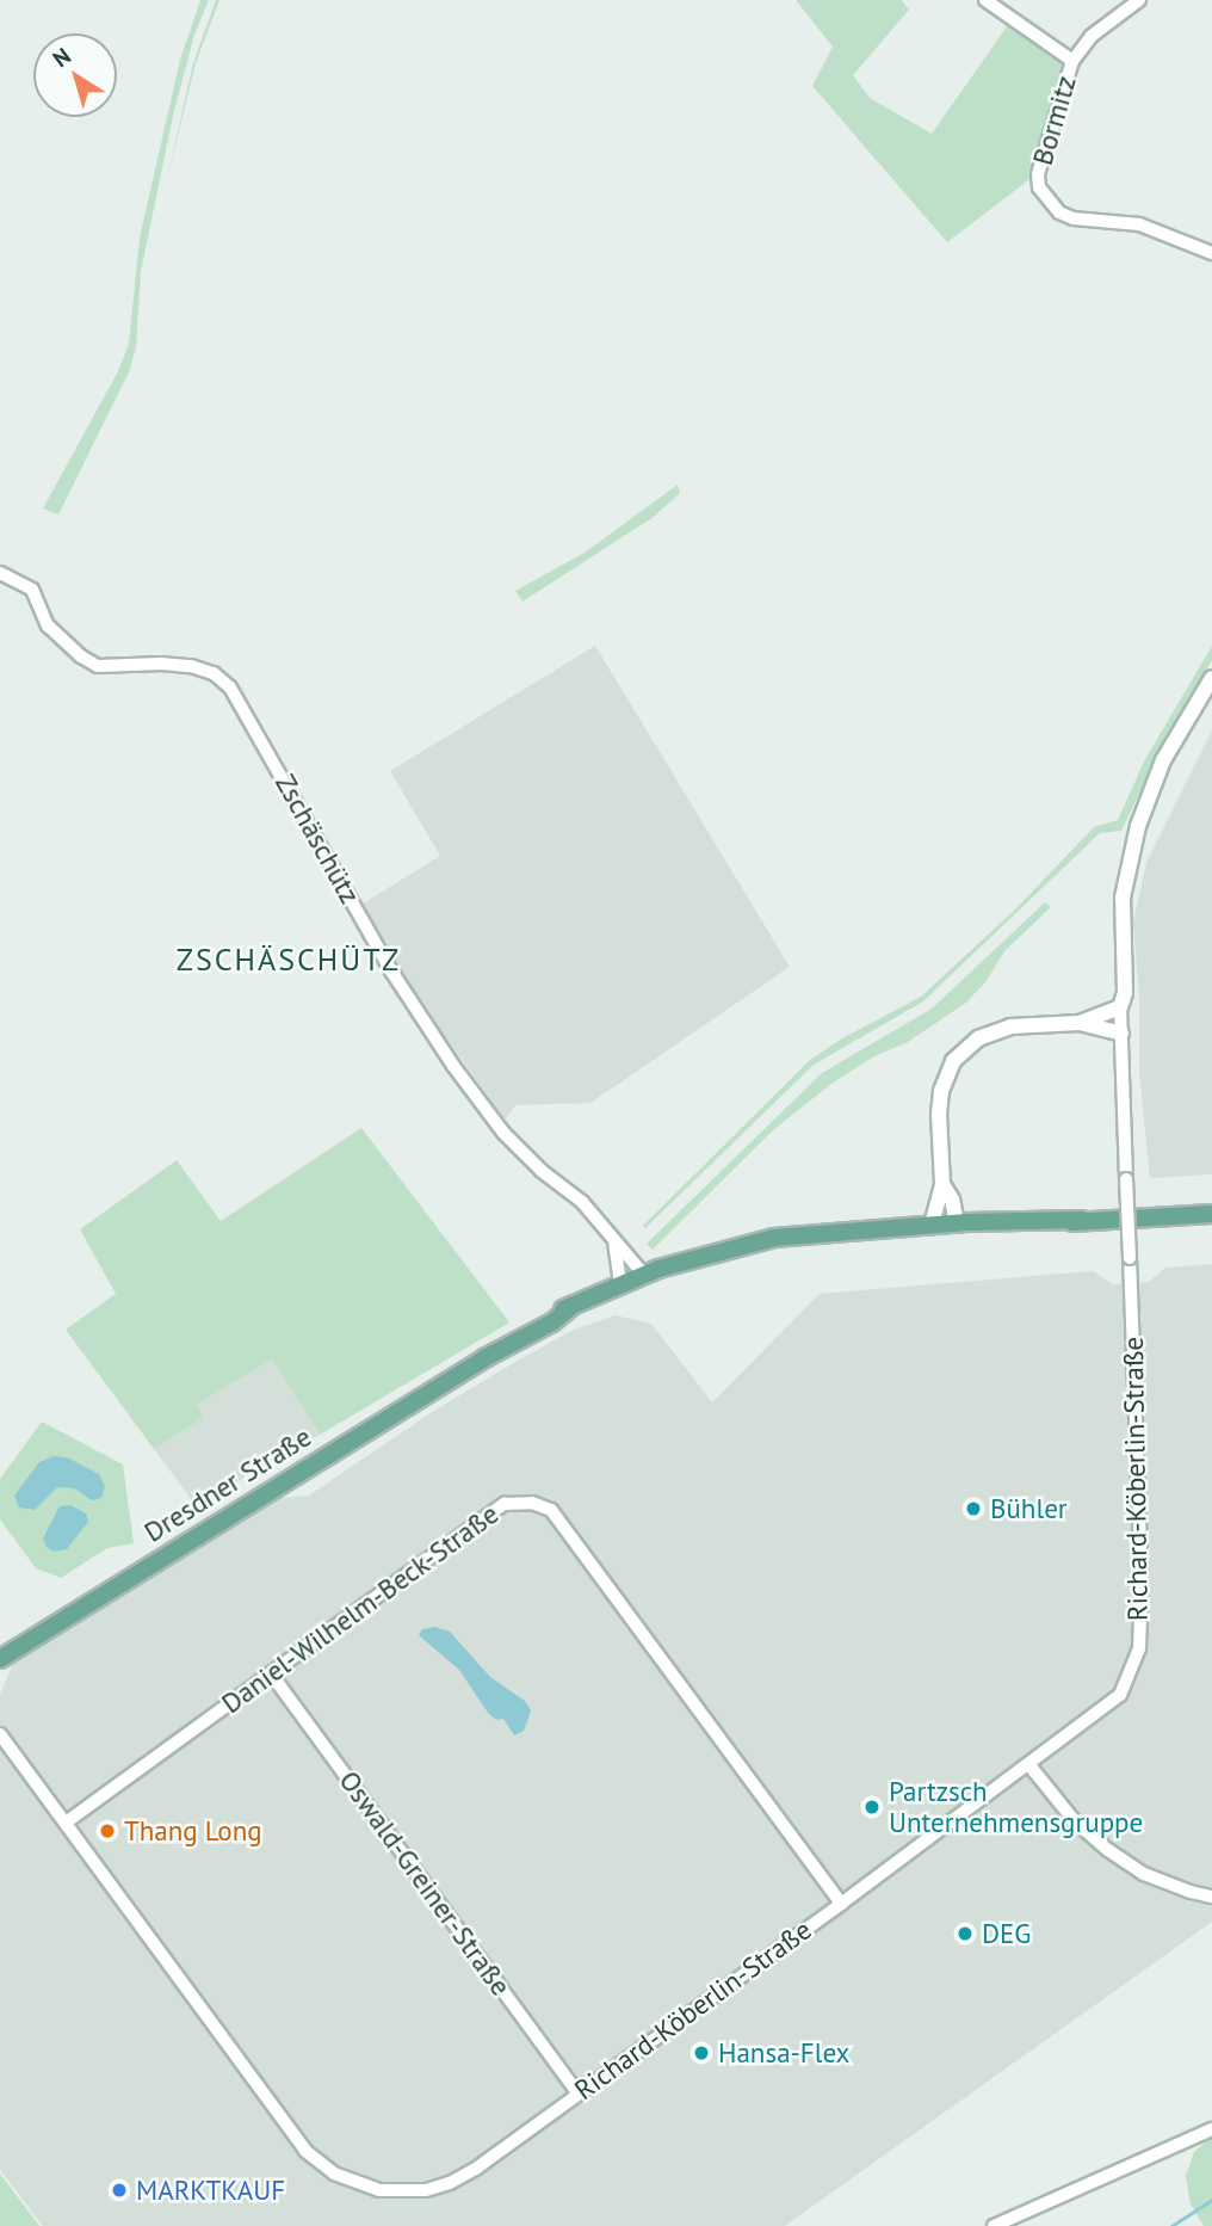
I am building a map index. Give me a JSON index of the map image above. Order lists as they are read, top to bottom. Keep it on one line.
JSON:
{"streets":{"main road":["Dresdner Straße"],"street":["Bormitz","Zschäschütz","Richard-Köberlin-Straße","Daniel-Wilhelm-Beck-Straße","Oswald-Greiner-Straße"]},"crossings":[["Zschäschütz","Dresdner Straße"],["Richard-Köberlin-Straße","Daniel-Wilhelm-Beck-Straße"],["Richard-Köberlin-Straße","Oswald-Greiner-Straße"],["Daniel-Wilhelm-Beck-Straße","Oswald-Greiner-Straße"]],"districts":["ZSCHÄSCHÜTZ"],"places":["Bühler","Partzsch Unternehmensgruppe","Thang Long","DEG","Hansa-Flex","MARKTKAUF"],"north":"top left"}
